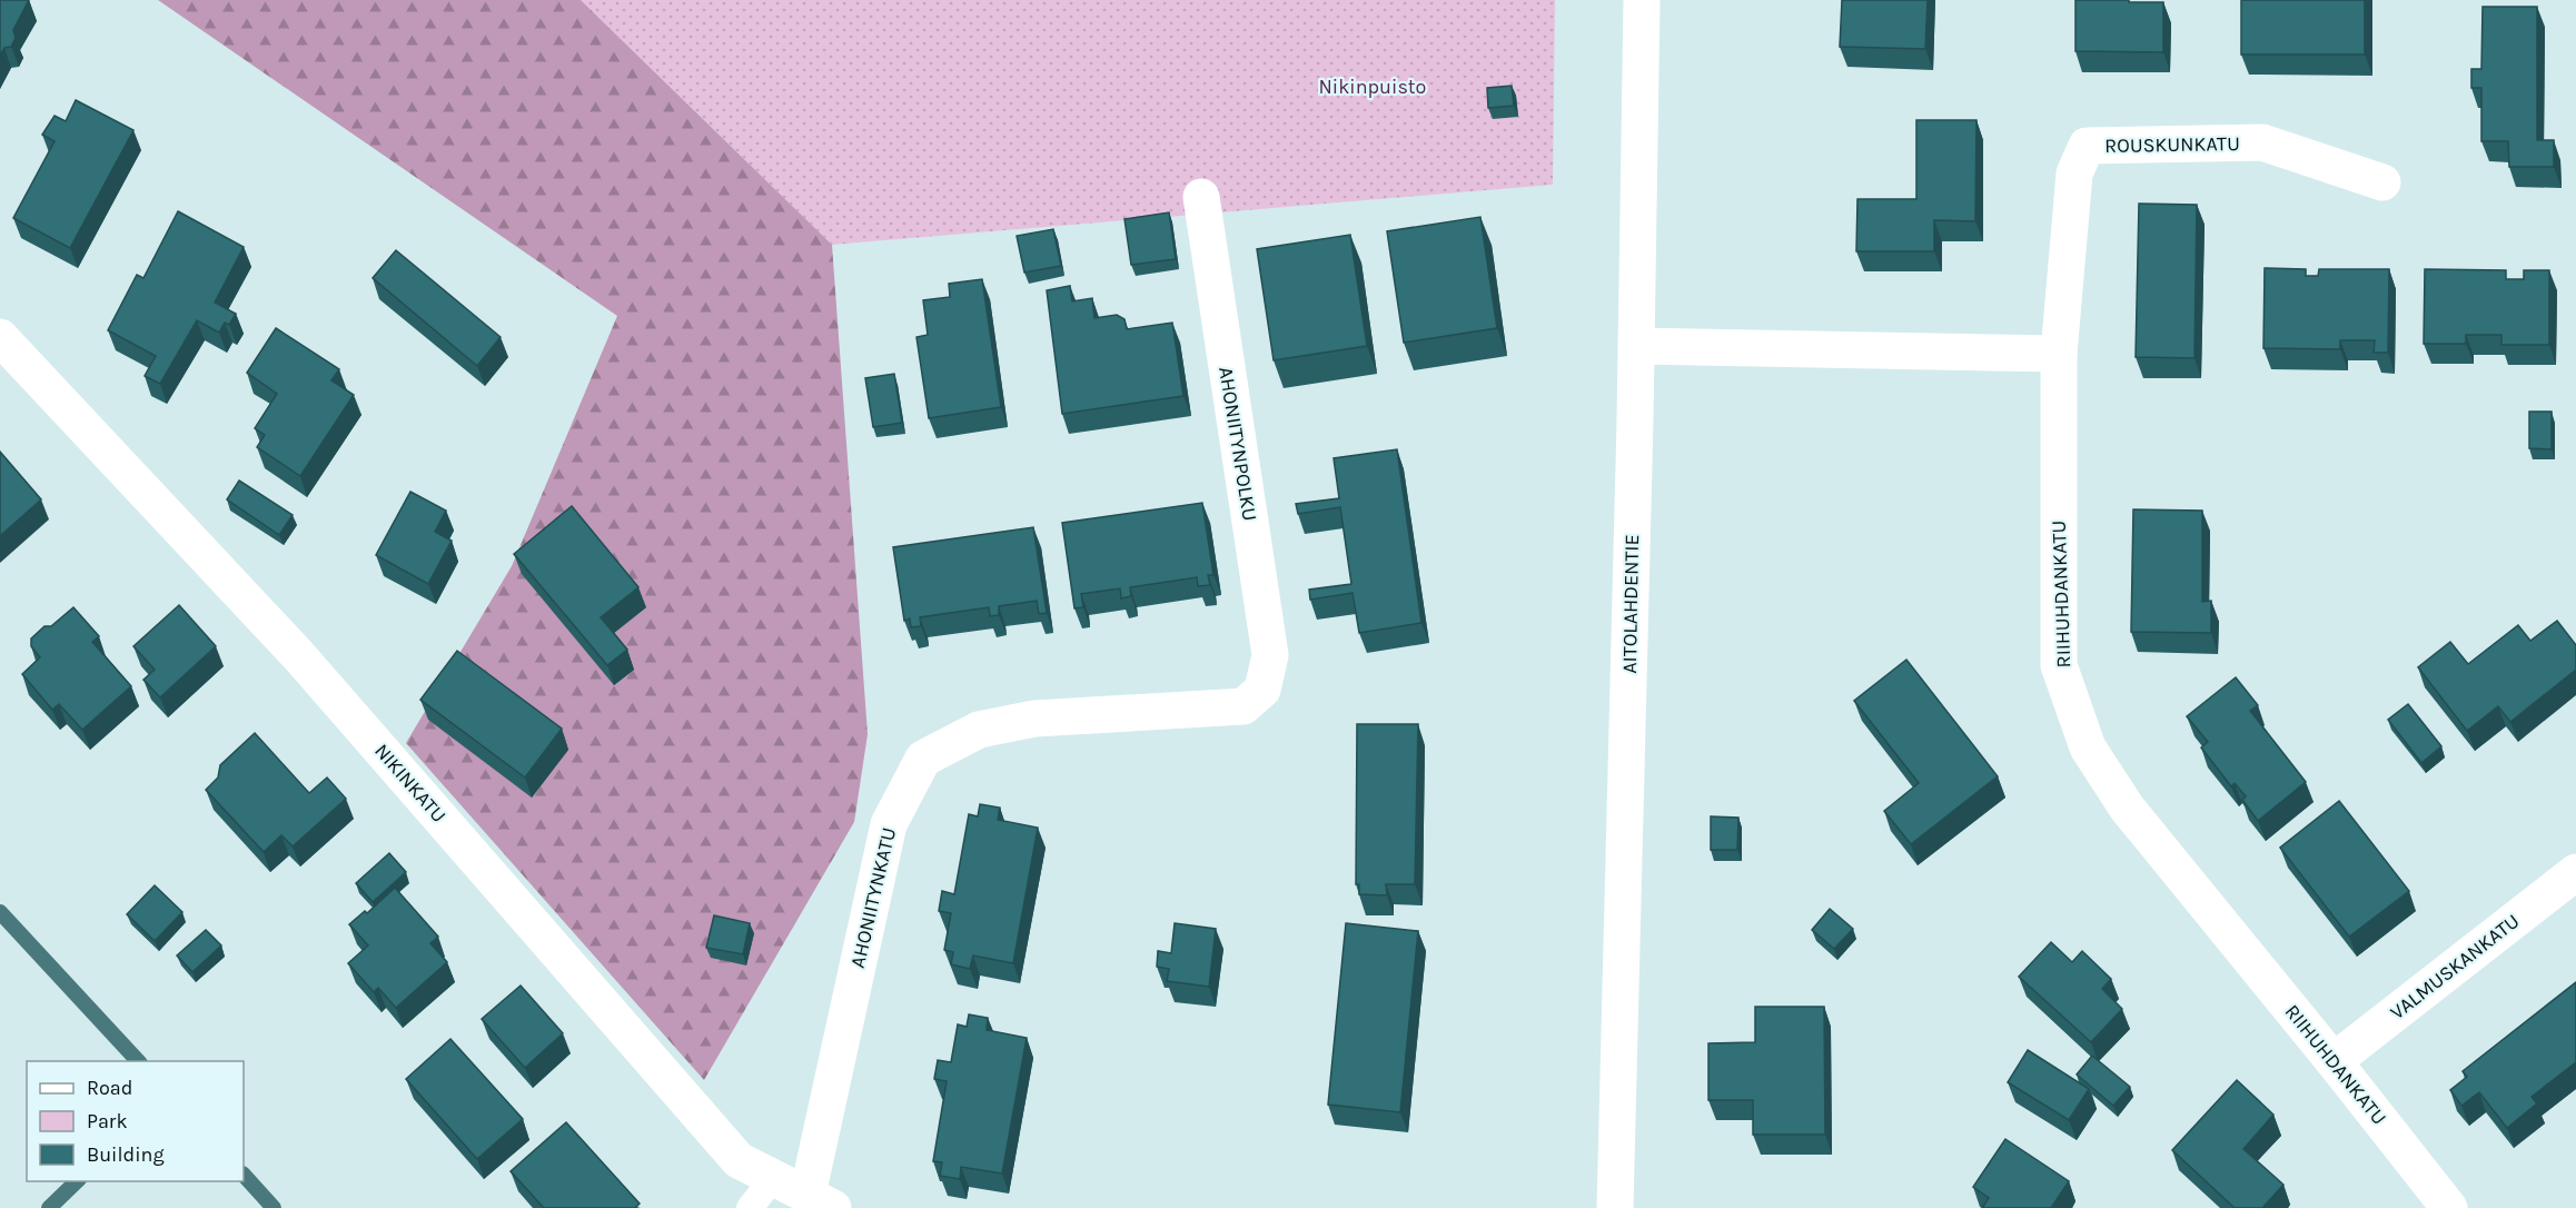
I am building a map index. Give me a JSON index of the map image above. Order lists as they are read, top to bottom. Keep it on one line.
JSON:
{"streets":{"street":["ROUSKUNKATU","AHONIITYNPOLKU","RIIHUHDANKATU","AITOLAHDENTIE","NIKINKATU","AHONIITYNKATU","VALMUSKANKATU"]},"crossings":[["ROUSKUNKATU","RIIHUHDANKATU"],["AHONIITYNPOLKU","AHONIITYNKATU"],["RIIHUHDANKATU","VALMUSKANKATU"],["NIKINKATU","AHONIITYNKATU"]],"parks":["Nikinpuisto"],"legend":["Road","Park","Building"]}
